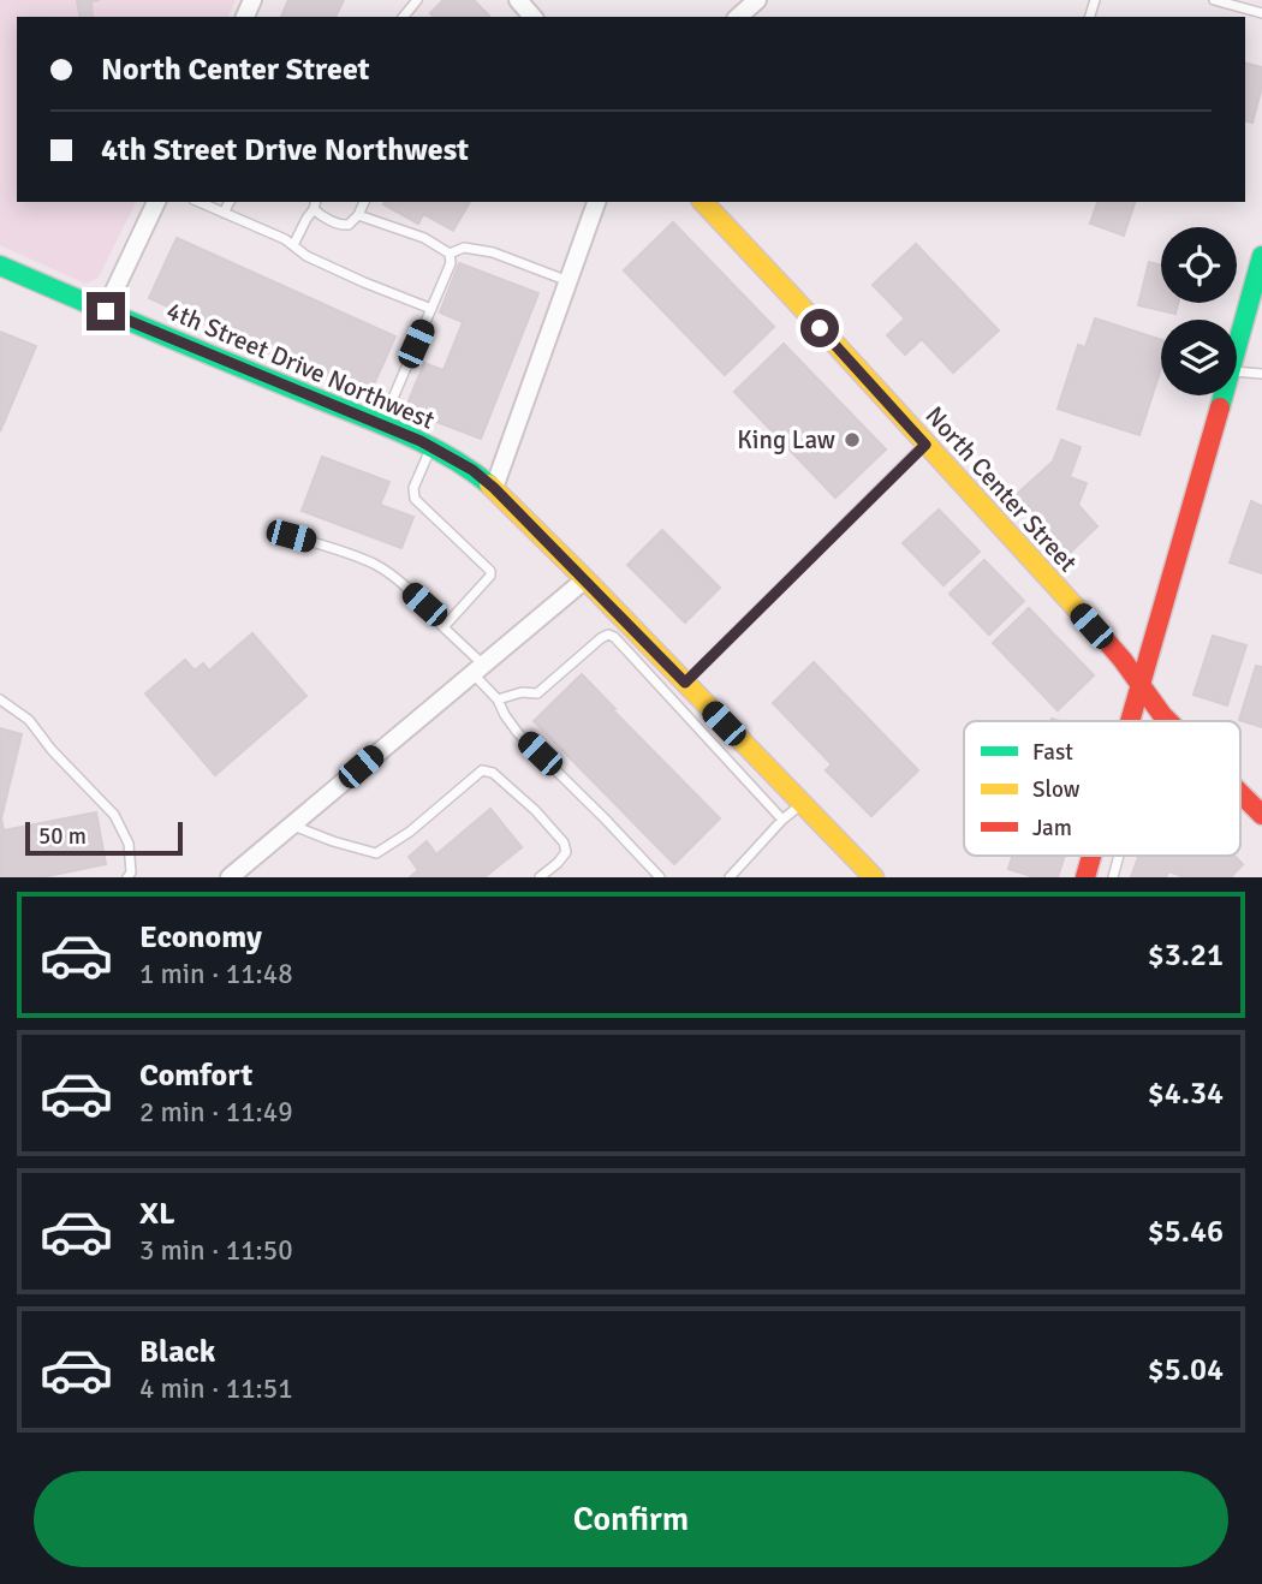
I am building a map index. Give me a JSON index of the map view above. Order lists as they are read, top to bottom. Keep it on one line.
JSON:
{"streets":{"street":["4th Street Drive Northwest","North Center Street"]},"places":["King Law"],"legend":["Fast","Slow","Jam"],"scale_bar":"50 m","page":{"banner":["North Center Street","4th Street Drive Northwest"],"scale":"50 m","list":[{"name":"Economy","note":"1 min · 11:48","value":"$3.21"},{"name":"Comfort","note":"2 min · 11:49","value":"$4.34"},{"name":"XL","note":"3 min · 11:50","value":"$5.46"},{"name":"Black","note":"4 min · 11:51","value":"$5.04"}],"buttons":"Confirm"}}
